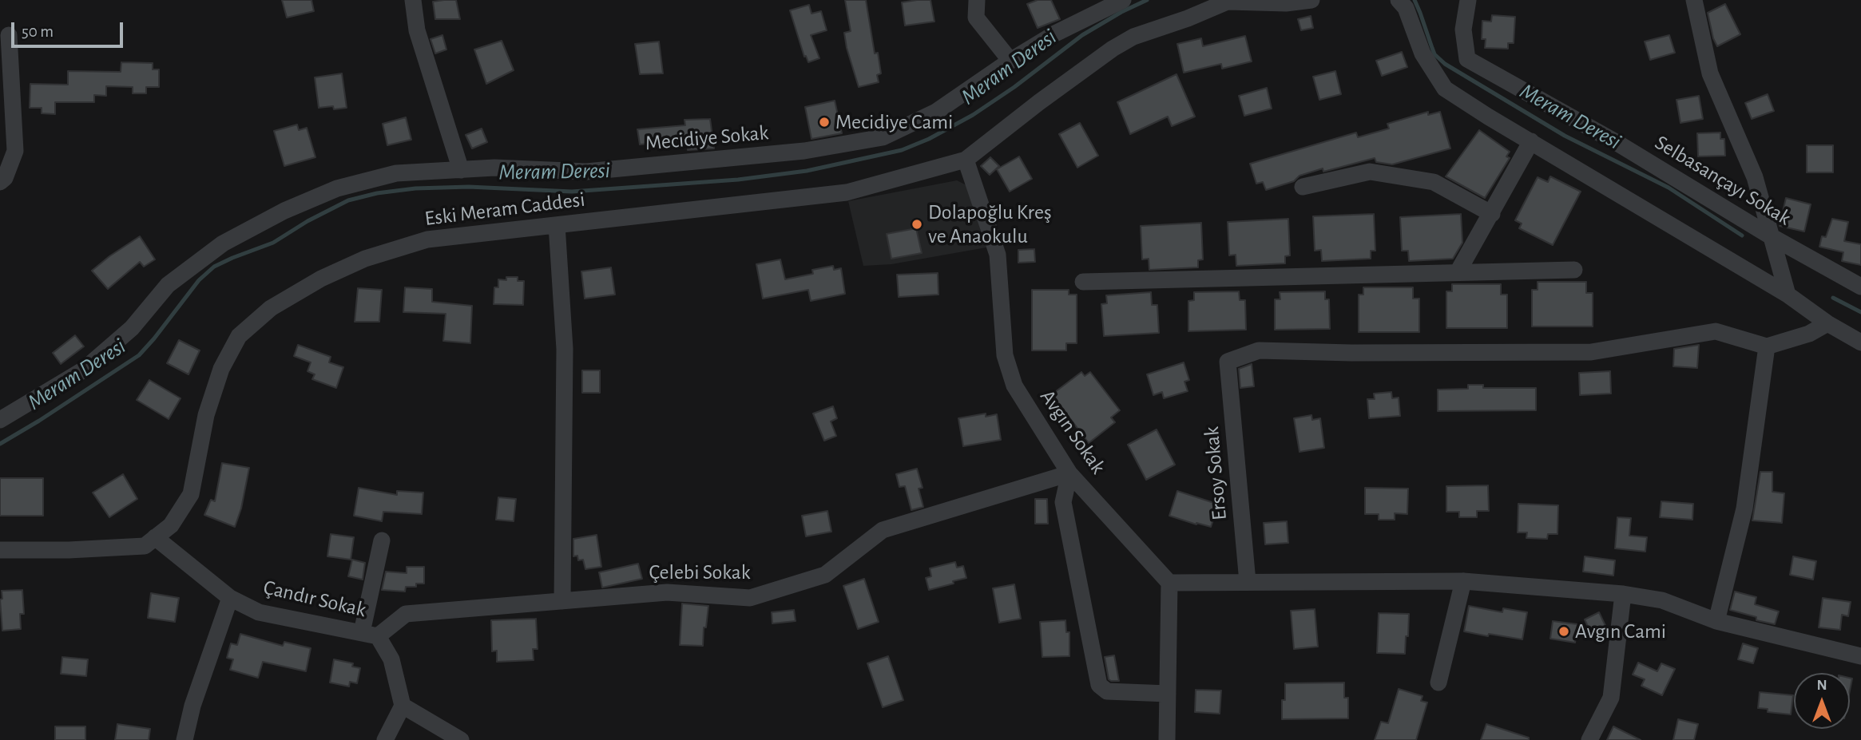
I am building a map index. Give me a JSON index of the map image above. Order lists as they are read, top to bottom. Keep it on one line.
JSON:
{"streets":{"street":["Mecidiye Sokak","Selbasançayı Sokak","Eski Meram Caddesi","Avgın Sokak","Ersoy Sokak","Çelebi Sokak","Çandır Sokak"]},"crossings":[["Eski Meram Caddesi","Avgın Sokak"],["Eski Meram Caddesi","Çandır Sokak"],["Avgın Sokak","Çelebi Sokak"],["Çelebi Sokak","Çandır Sokak"]],"water":["Meram Deresi"],"places":["Mecidiye Cami","Dolapoğlu Kreş ve Anaokulu","Avgın Cami"],"scale_bar":"50 m","north":"top"}
